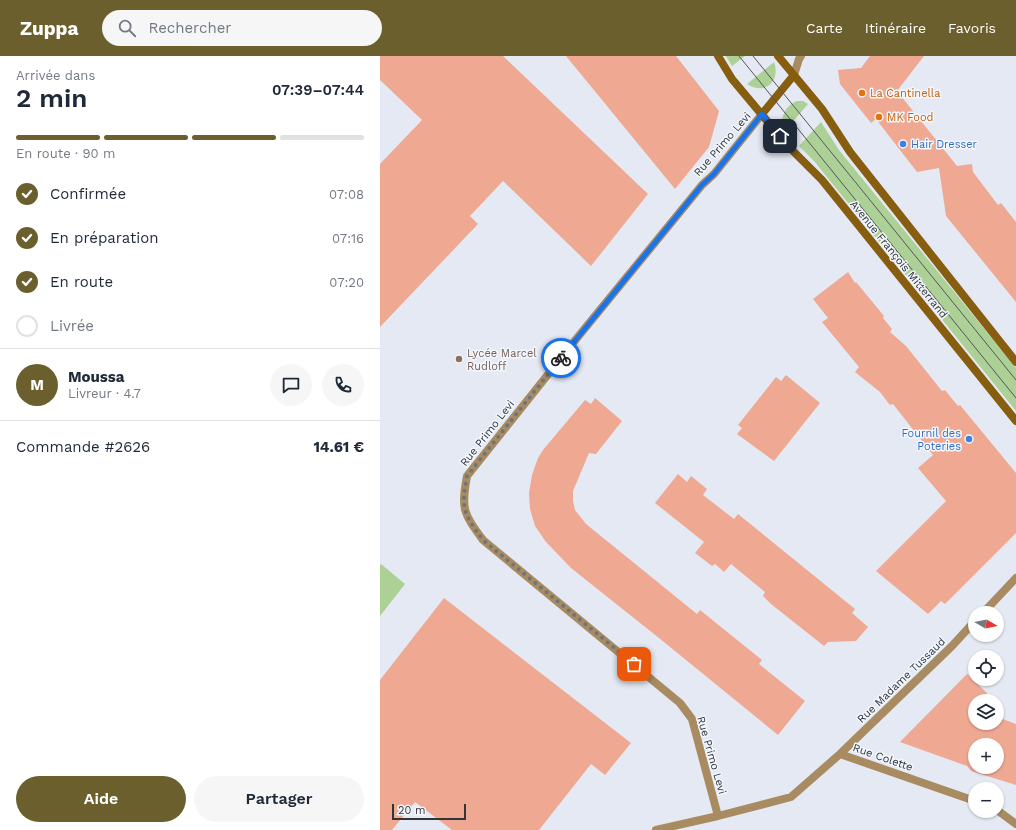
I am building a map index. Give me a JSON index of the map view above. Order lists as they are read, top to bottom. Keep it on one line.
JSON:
{"streets":{"street":["Rue Primo Levi","Avenue François Mitterrand","Rue Madame Tussaud","Rue Colette"]},"crossings":[["Rue Primo Levi","Avenue François Mitterrand"],["Rue Primo Levi","Rue Colette"],["Rue Madame Tussaud","Rue Colette"]],"places":["La Cantinella","MK Food","Hair Dresser","Lycée Marcel Rudloff","Fournil des Poteries"],"scale_bar":"20 m","north":"right","page":{"header":"Zuppa","search":"Rechercher","nav":["Carte","Itinéraire","Favoris"],"heading":["2 min","Arrivée dans","07:39–07:44"],"panel":["Moussa","Livreur · 4.7","Commande #2626","14.61 €"],"bar":"En route · 90 m","list":[["Confirmée","07:08"],["En préparation","07:16"],["En route","07:20"],"Livrée"],"round":"M","map_buttons":["+","−"],"buttons":["Aide","Partager"],"scale":"20 m"}}
